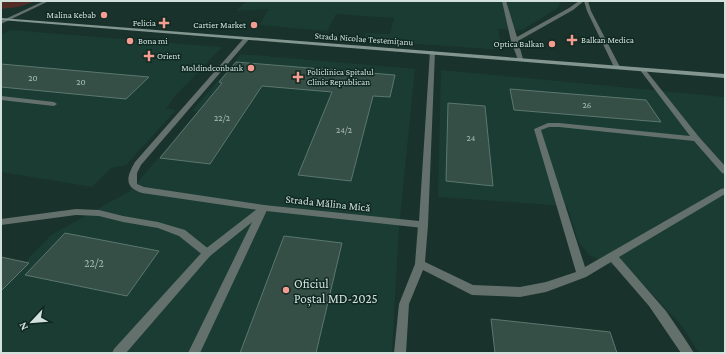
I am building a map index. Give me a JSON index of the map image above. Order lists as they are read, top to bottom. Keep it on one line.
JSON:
{"streets":{"main road":["Strada Nicolae Testemițanu"],"street":["Strada Mălina Mică"]},"crossings":[["Strada Nicolae Testemițanu","Strada Mălina Mică"]],"places":{"other":["Malina Kebab","Cartier Market","Bona mi","Optica Balkan","Moldindconbank","Oficiul Poștal MD-2025"],"health":["Felicia","Balkan Medica","Orient","Policlinica Spitalul Clinic Republican"]},"house_numbers":["20","20","26","22/2","24/2","24","22/2"],"north":"bottom left"}
